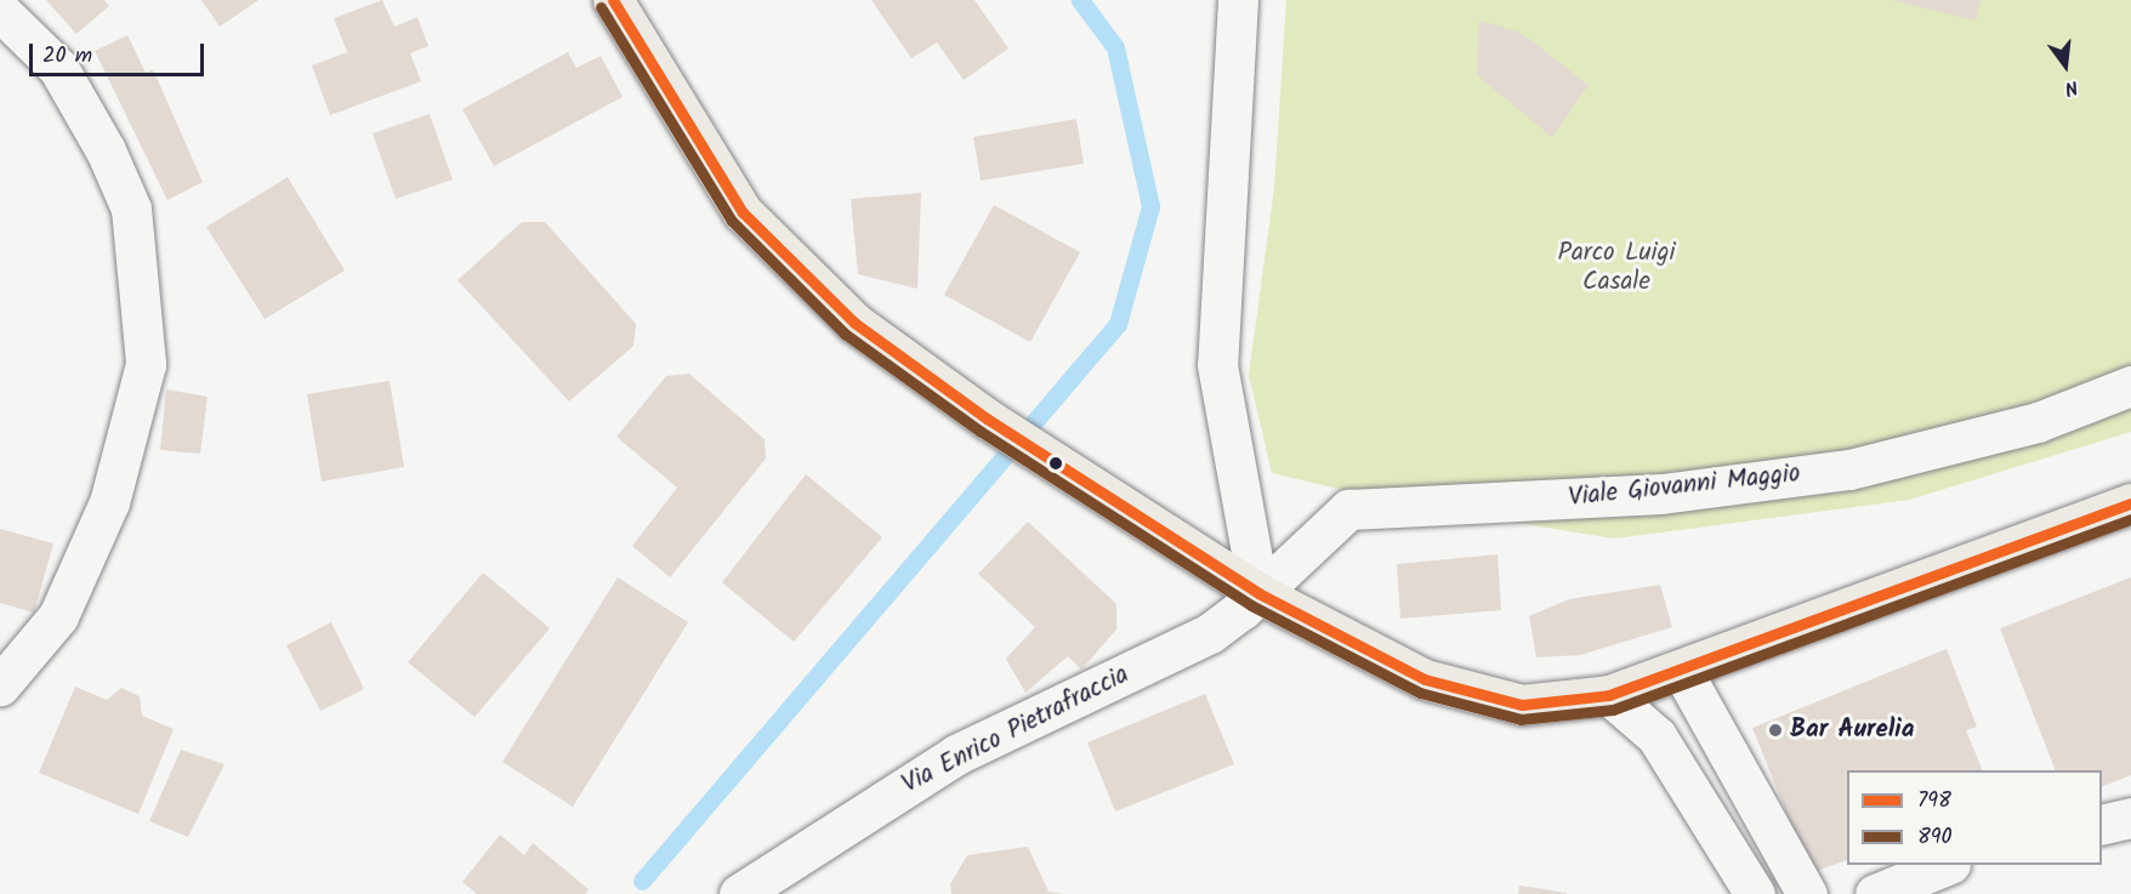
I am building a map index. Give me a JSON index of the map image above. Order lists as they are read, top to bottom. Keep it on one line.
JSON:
{"streets":{"street":["Viale Giovanni Maggio","Via Enrico Pietrafraccia"]},"crossings":[["Viale Giovanni Maggio","Via Enrico Pietrafraccia"]],"parks":["Parco Luigi Casale"],"places":["Bar Aurelia"],"lines":["transit line 798","transit line 890"],"legend":["798","890"],"scale_bar":"20 m","north":"bottom"}
